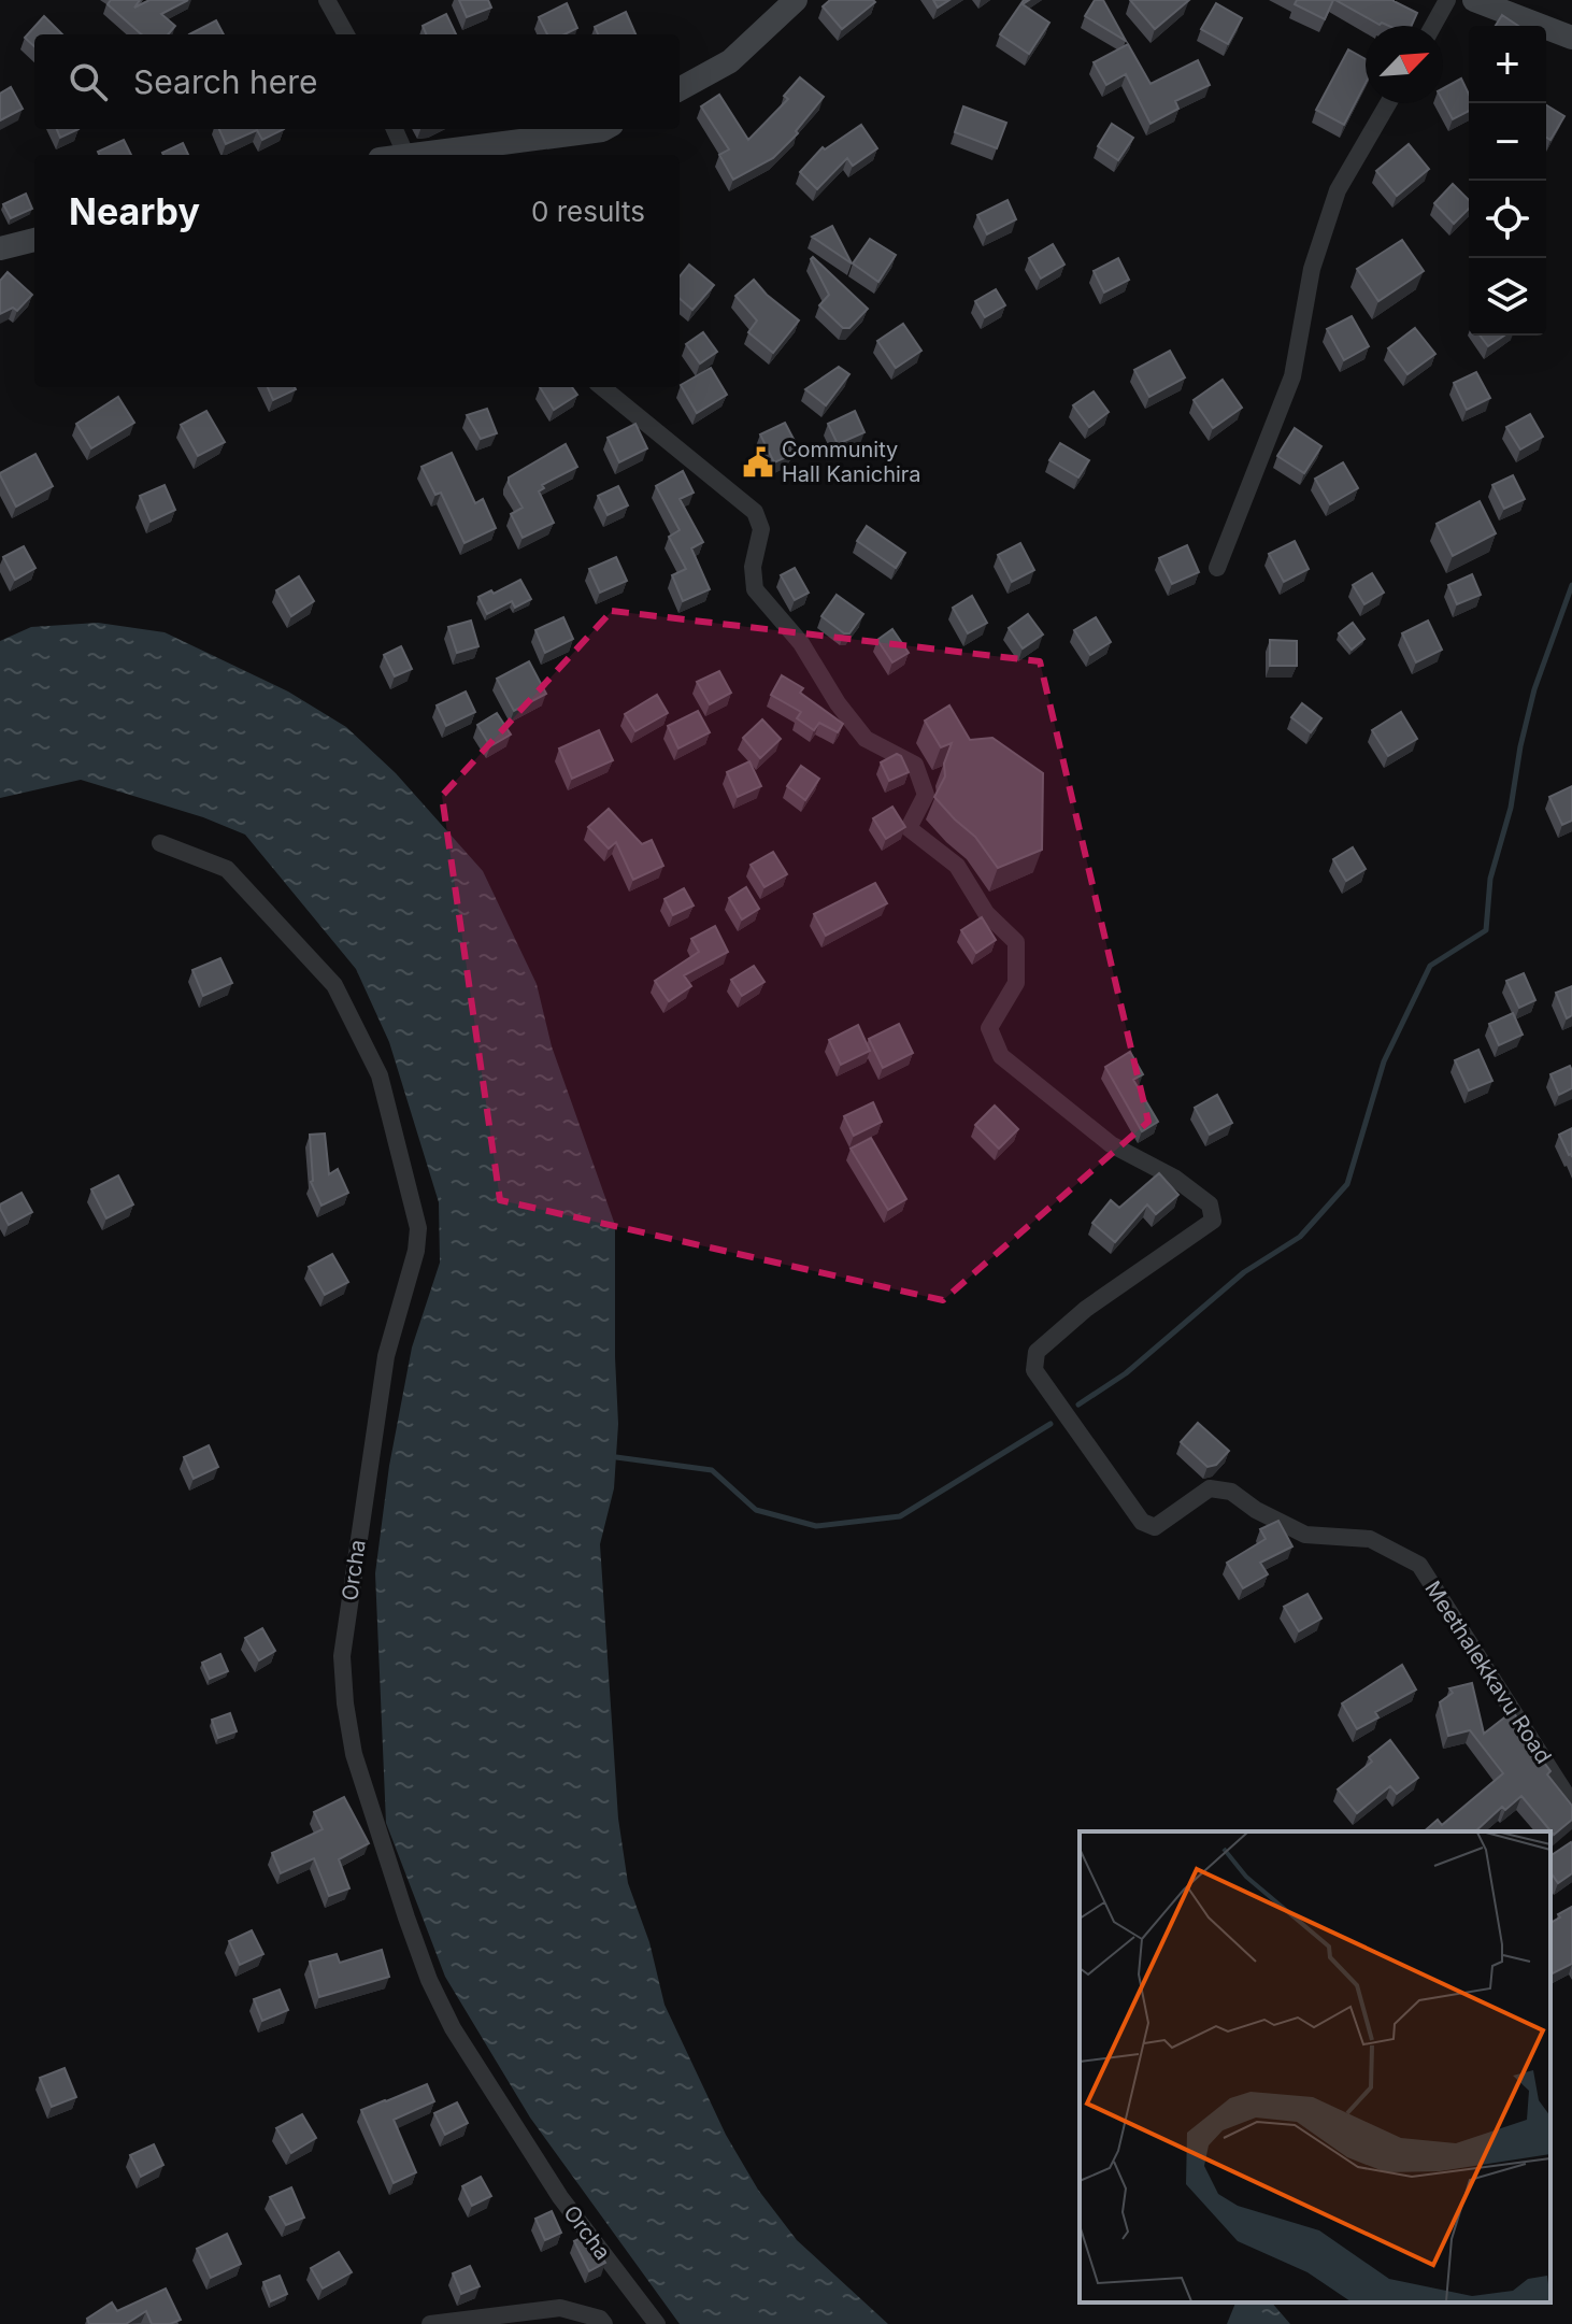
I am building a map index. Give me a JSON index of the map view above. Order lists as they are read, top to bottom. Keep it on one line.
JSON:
{"streets":{"street":["Orcha","Meethalekkavu Road"]},"places":{"public building":["Community Hall Kanichira"]},"north":"top right","page":{"map_buttons":["+","−"],"search":"Search here","heading":["Nearby","0 results"]}}
